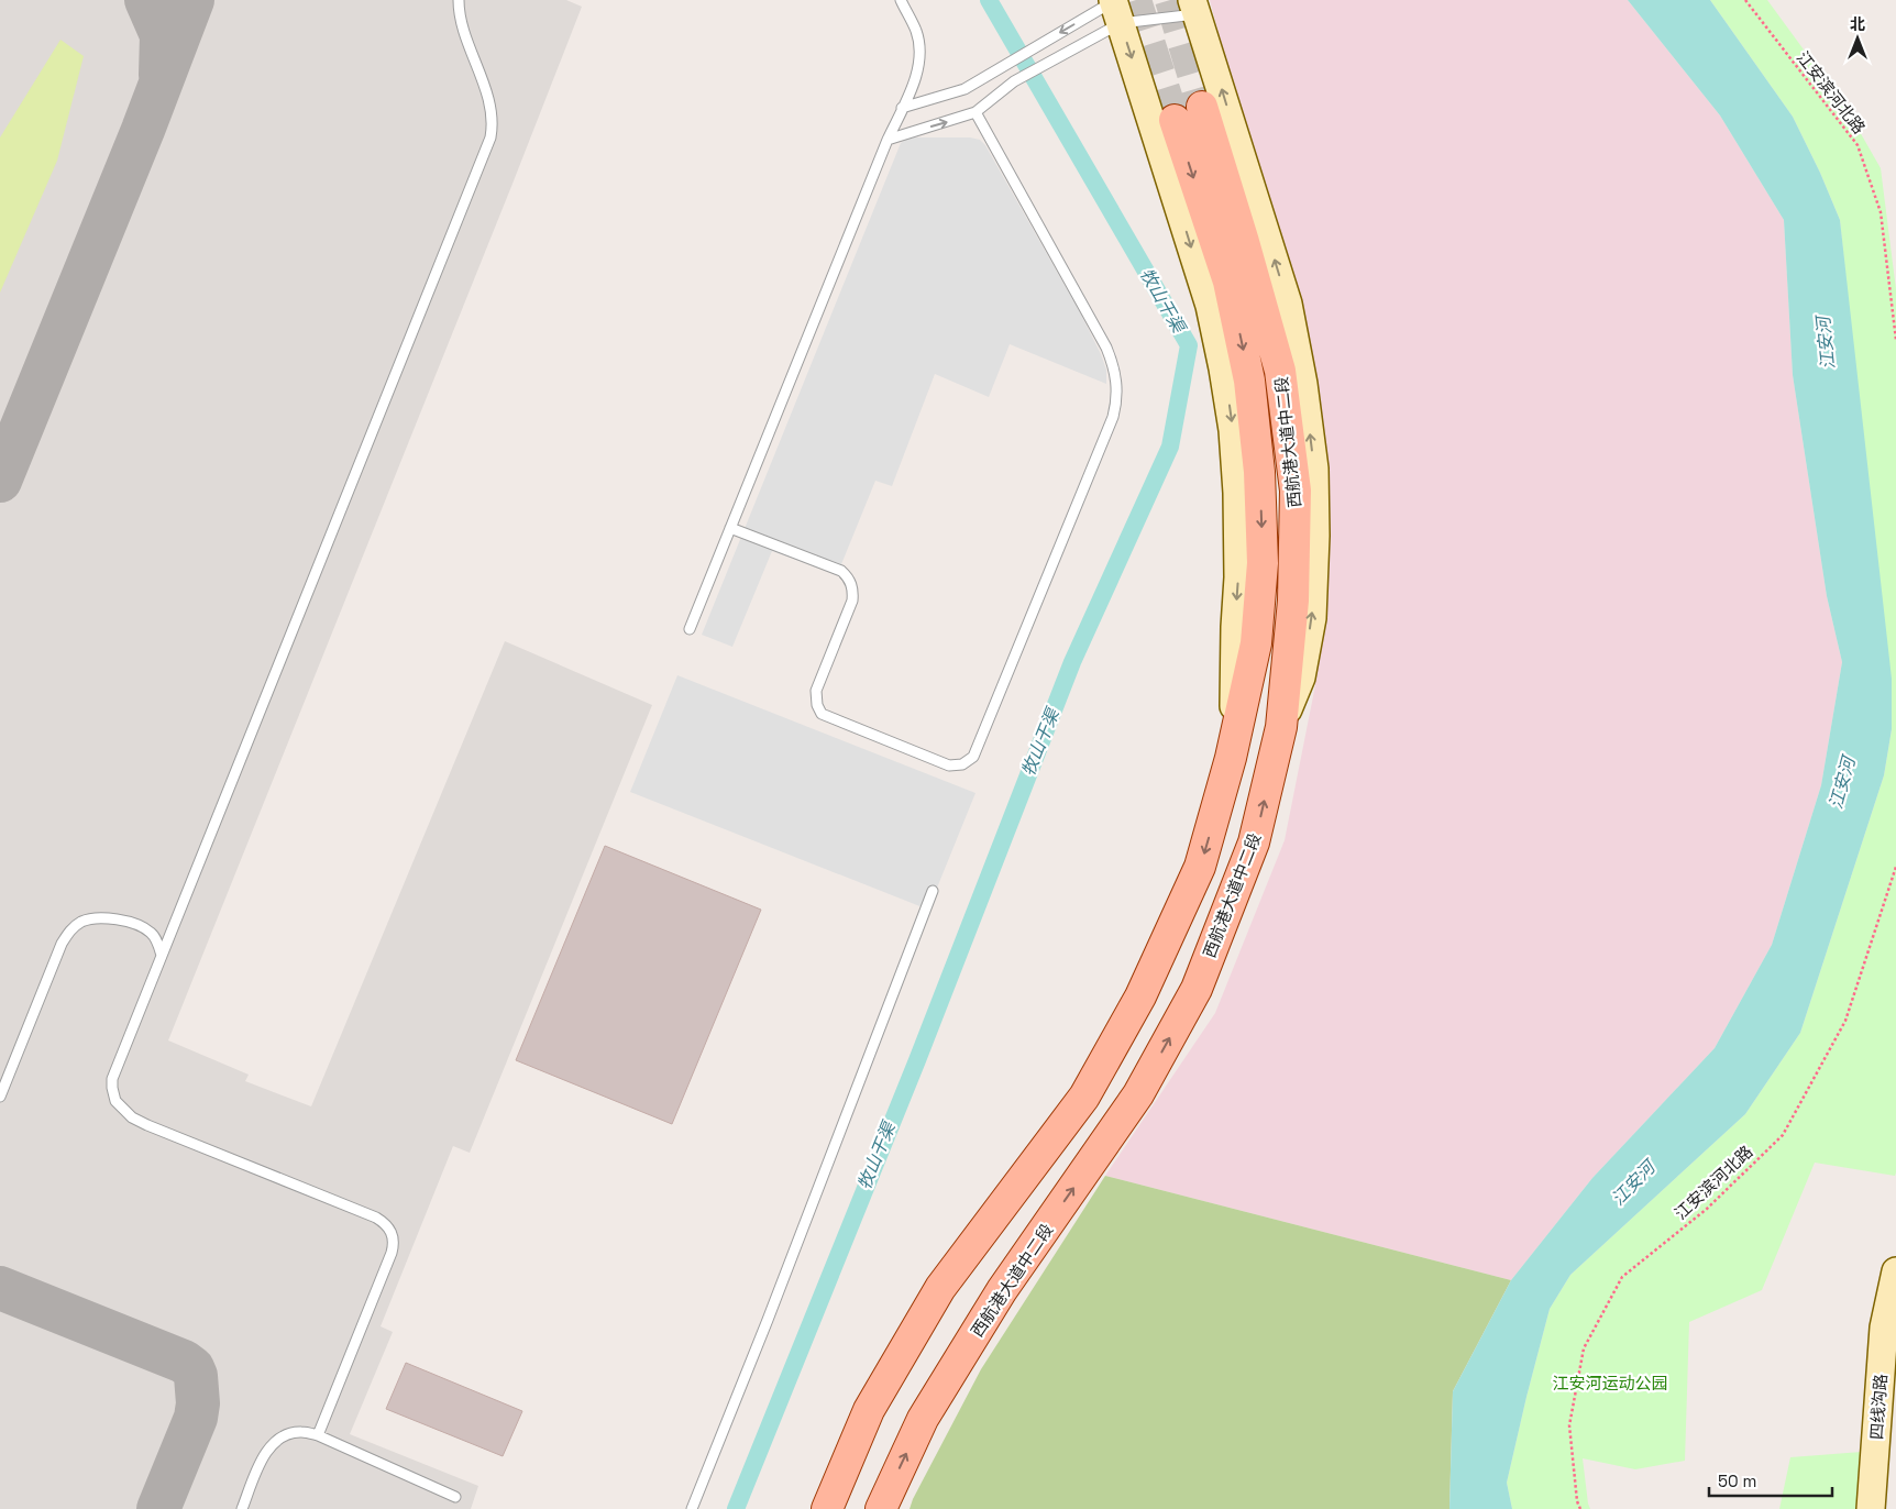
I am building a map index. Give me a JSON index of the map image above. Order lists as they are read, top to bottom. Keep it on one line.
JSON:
{"streets":{"main road":["西航港大道中二段"],"street":["四线沟路"],"path":["江安滨河北路"]},"water":["牧山干渠","江安河"],"parks":["江安河运动公园"],"scale_bar":"50 m","north":"top"}
